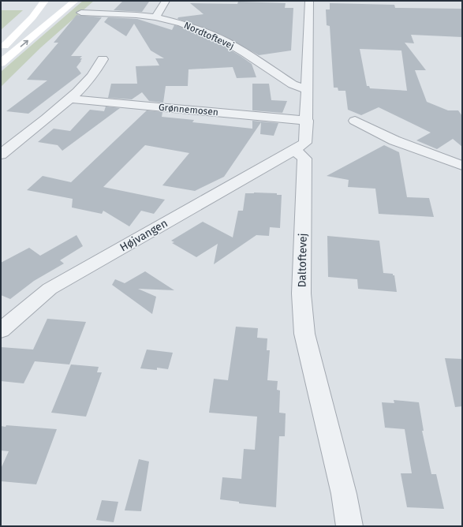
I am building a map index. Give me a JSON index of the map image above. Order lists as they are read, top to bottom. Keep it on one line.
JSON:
{"streets":{"street":["Nordtoftevej","Grønnemosen","Højvangen","Daltoftevej"]},"crossings":[["Højvangen","Daltoftevej"]]}
